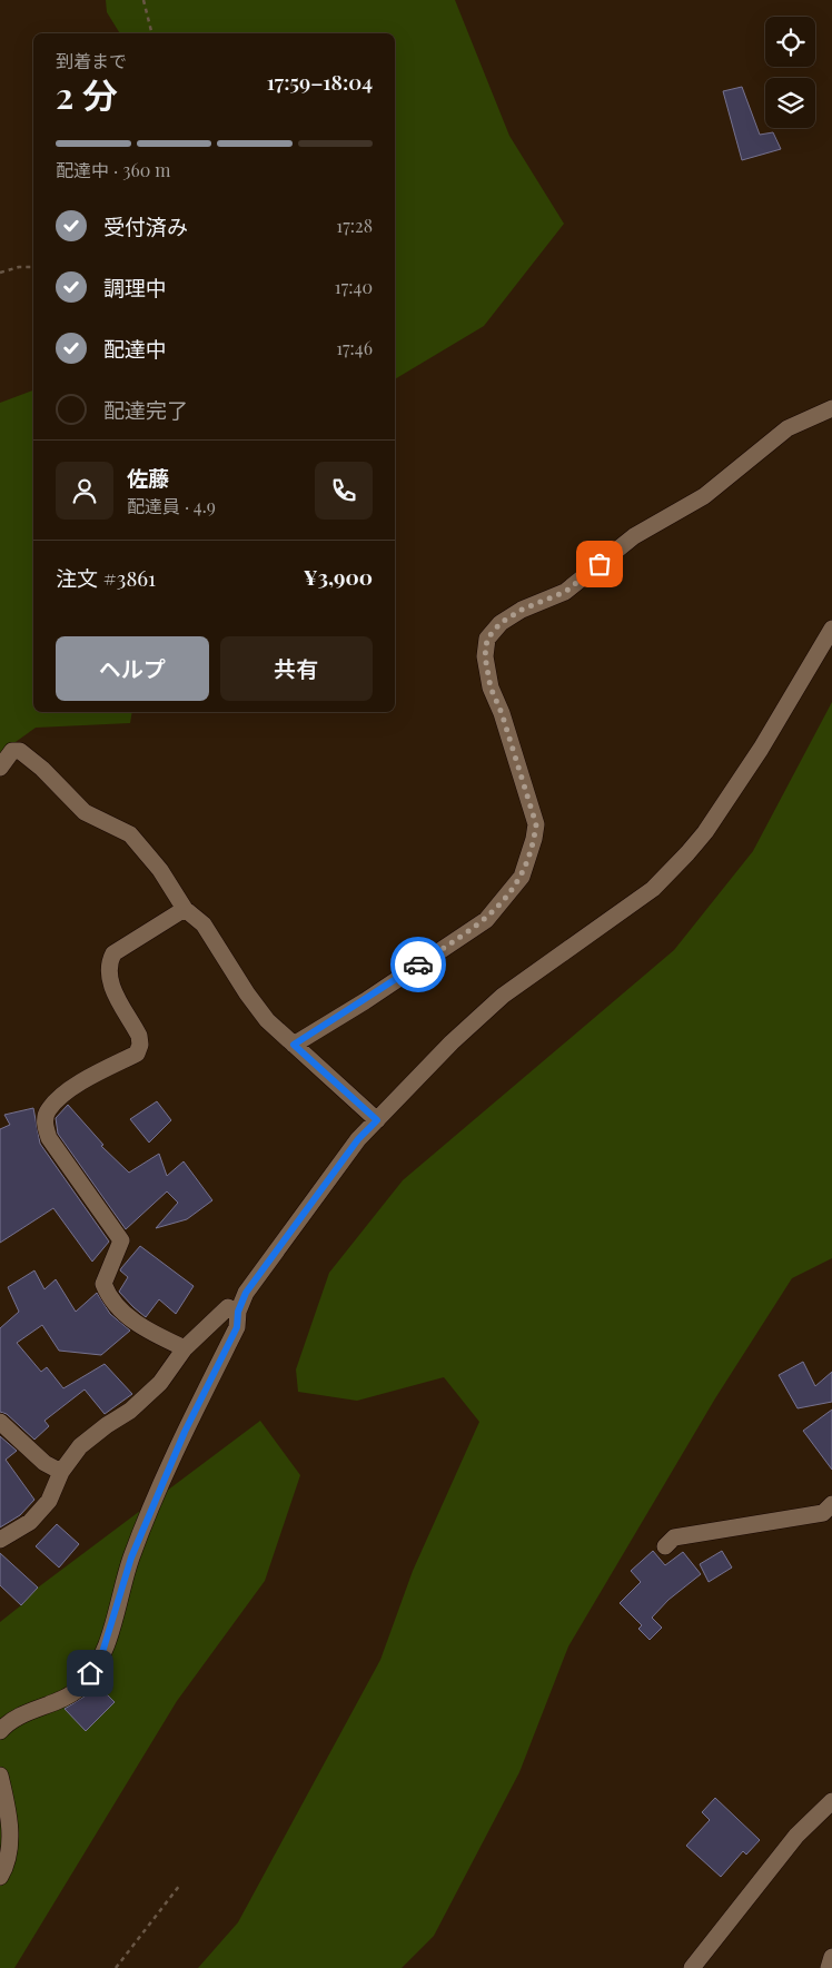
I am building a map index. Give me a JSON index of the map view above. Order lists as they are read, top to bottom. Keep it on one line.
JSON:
{"page":{"heading":["2 分","到着まで","17:59–18:04"],"panel":["佐藤","配達員 · 4.9","注文 #3861","¥3,900"],"bar":"配達中 · 360 m","list":[["受付済み","17:28"],["調理中","17:40"],["配達中","17:46"],"配達完了"],"buttons":["ヘルプ","共有"]}}
